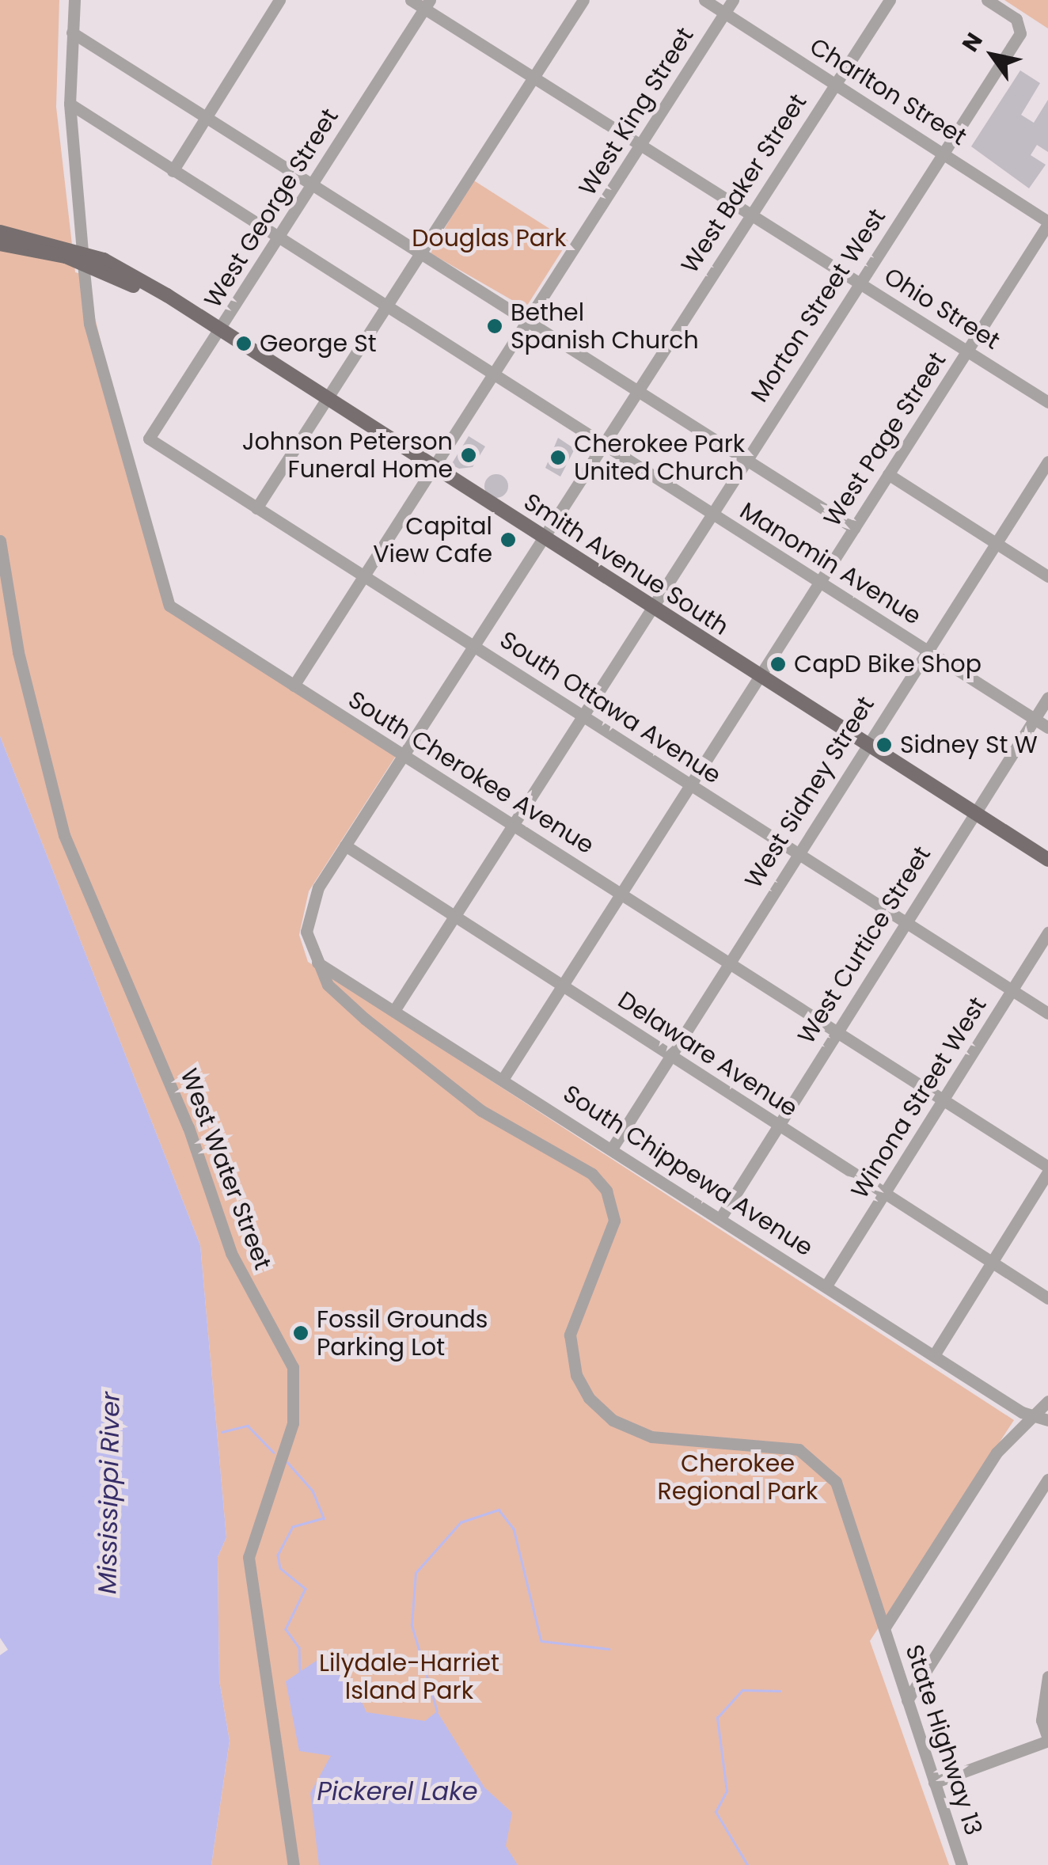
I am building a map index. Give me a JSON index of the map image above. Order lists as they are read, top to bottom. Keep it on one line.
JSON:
{"streets":{"main road":["Smith Avenue South"],"street":["Charlton Street","West King Street","West Baker Street","West George Street","Morton Street West","Ohio Street","West Page Street","Manomin Avenue","South Ottawa Avenue","South Cherokee Avenue","West Sidney Street","West Curtice Street","Delaware Avenue","Winona Street West","West Water Street","South Chippewa Avenue","State Highway 13"]},"crossings":[["Charlton Street","West King Street"],["Charlton Street","West Baker Street"],["Charlton Street","Morton Street West"],["Charlton Street","West Page Street"],["West King Street","Ohio Street"],["West King Street","Manomin Avenue"],["West King Street","Smith Avenue South"],["West King Street","South Ottawa Avenue"],["West King Street","South Cherokee Avenue"],["West Baker Street","Ohio Street"],["West Baker Street","Manomin Avenue"],["West Baker Street","Smith Avenue South"],["West Baker Street","South Ottawa Avenue"],["West Baker Street","South Cherokee Avenue"],["West Baker Street","Delaware Avenue"],["West Baker Street","South Chippewa Avenue"],["West Baker Street","State Highway 13"],["West George Street","Ohio Street"],["West George Street","Manomin Avenue"],["West George Street","Smith Avenue South"],["West George Street","South Ottawa Avenue"],["Morton Street West","Ohio Street"],["Morton Street West","Manomin Avenue"],["Morton Street West","Smith Avenue South"],["Morton Street West","South Ottawa Avenue"],["Morton Street West","South Cherokee Avenue"],["Morton Street West","Delaware Avenue"],["Morton Street West","South Chippewa Avenue"],["Ohio Street","West Page Street"],["West Page Street","Manomin Avenue"],["West Page Street","Smith Avenue South"],["West Page Street","South Ottawa Avenue"],["West Page Street","South Cherokee Avenue"],["West Page Street","Delaware Avenue"],["West Page Street","South Chippewa Avenue"],["Manomin Avenue","South Cherokee Avenue"],["Manomin Avenue","West Sidney Street"],["Manomin Avenue","West Curtice Street"],["Smith Avenue South","South Cherokee Avenue"],["Smith Avenue South","West Sidney Street"],["Smith Avenue South","West Curtice Street"],["South Ottawa Avenue","West Sidney Street"],["South Ottawa Avenue","West Curtice Street"],["South Ottawa Avenue","Winona Street West"],["South Cherokee Avenue","West Sidney Street"],["South Cherokee Avenue","West Curtice Street"],["South Cherokee Avenue","Winona Street West"],["West Sidney Street","Delaware Avenue"],["West Sidney Street","South Chippewa Avenue"],["West Curtice Street","Delaware Avenue"],["West Curtice Street","South Chippewa Avenue"],["Delaware Avenue","Winona Street West"],["Winona Street West","South Chippewa Avenue"],["South Chippewa Avenue","State Highway 13"]],"water":["Mississippi River","Pickerel Lake"],"parks":["Douglas Park","Cherokee Regional Park","Lilydale-Harriet Island Park"],"places":["Bethel Spanish Church","George St","Johnson Peterson Funeral Home","Cherokee Park United Church","Capital View Cafe","CapD Bike Shop","Sidney St W","Fossil Grounds Parking Lot"],"north":"top left"}
